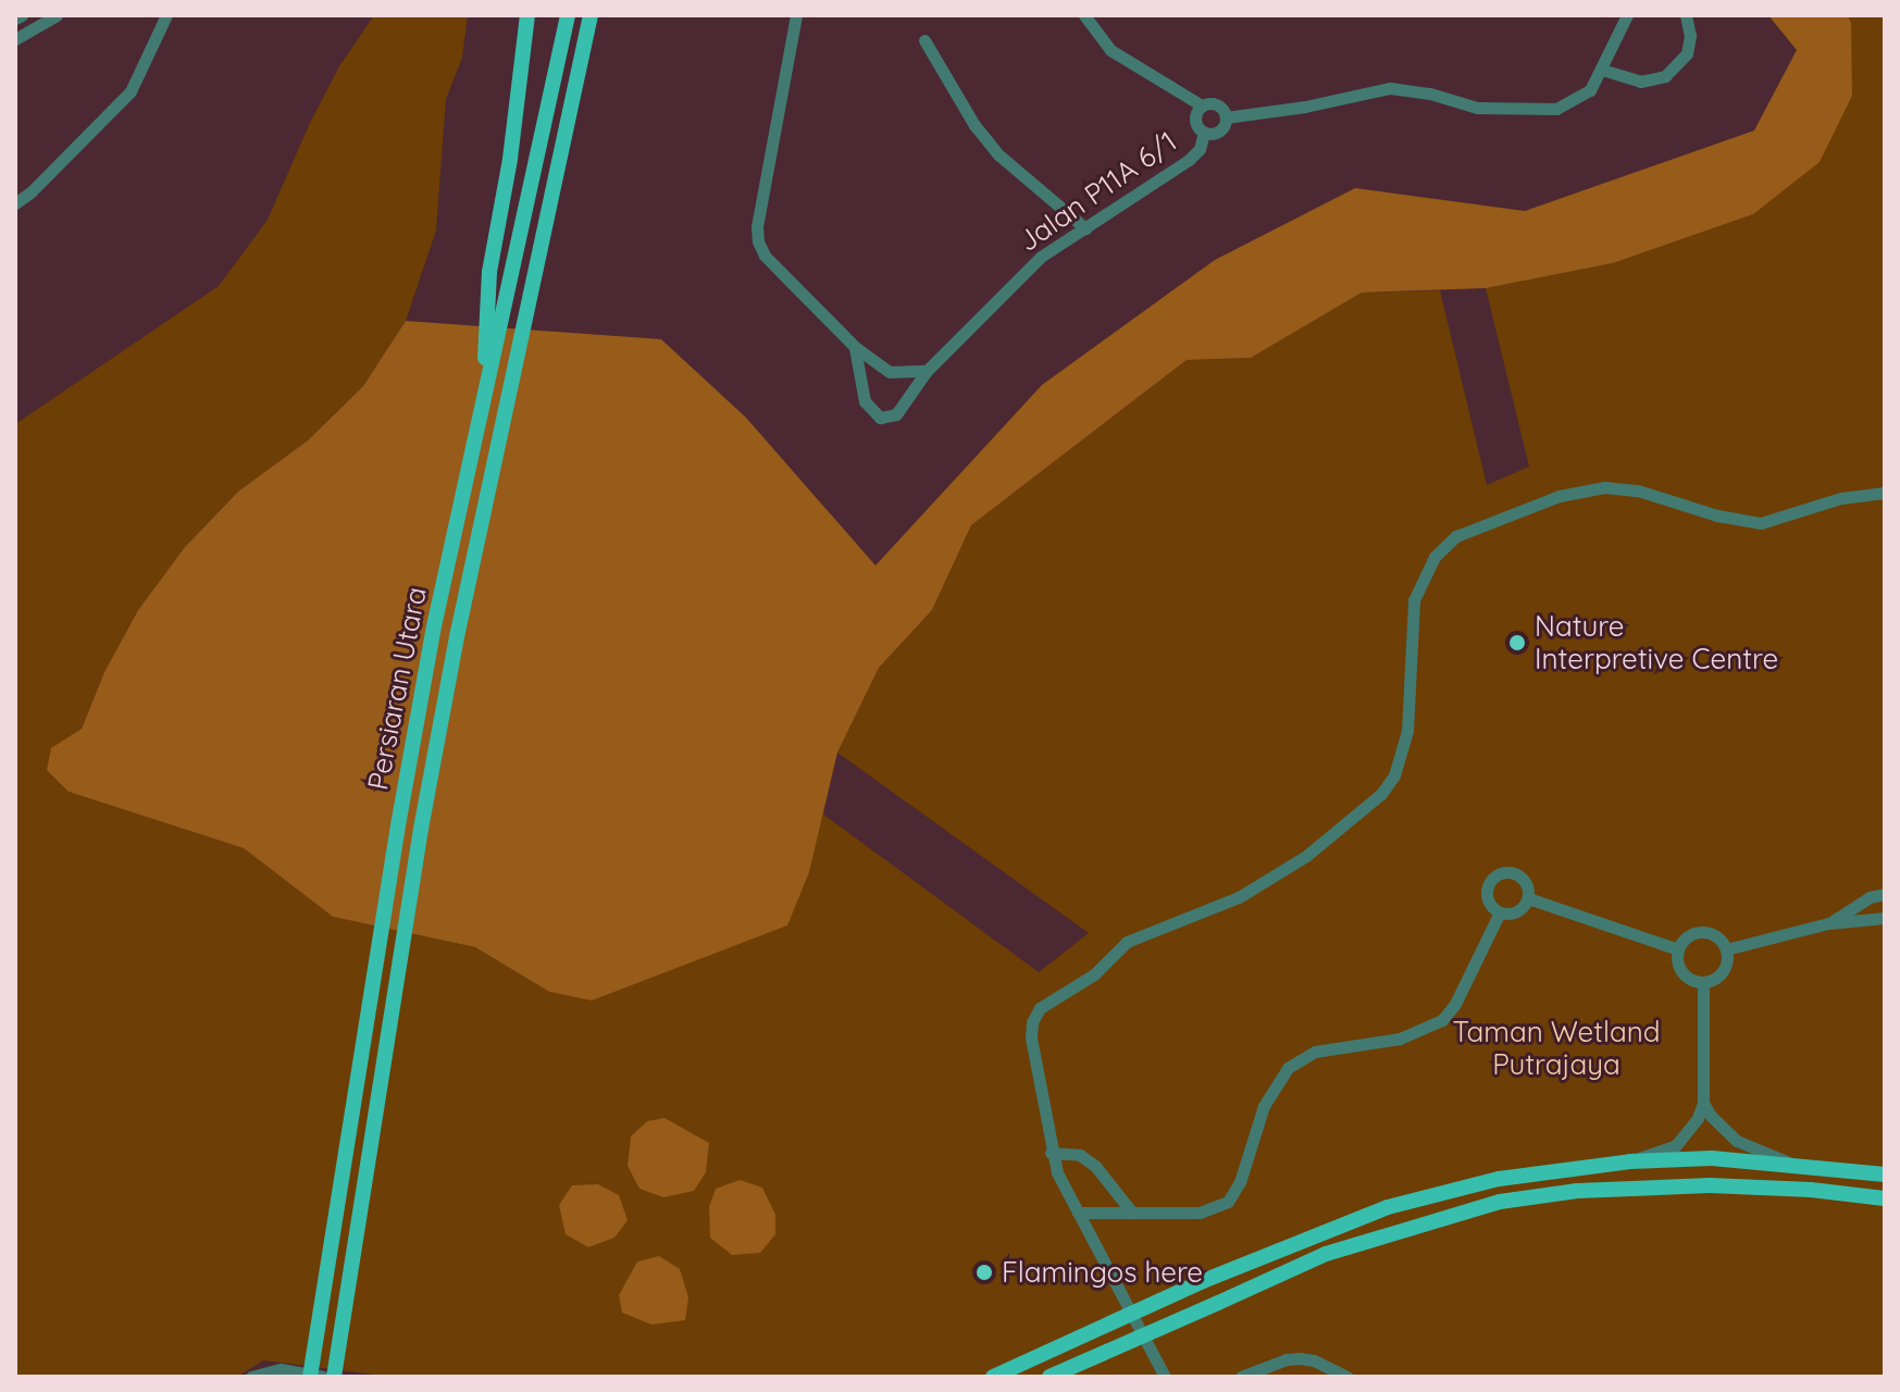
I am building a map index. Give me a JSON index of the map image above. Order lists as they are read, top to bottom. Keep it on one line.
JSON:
{"streets":{"main road":["Persiaran Utara"],"street":["Jalan P11A 6/1"]},"parks":["Taman Wetland Putrajaya"],"places":["Nature Interpretive Centre","Flamingos here"]}
